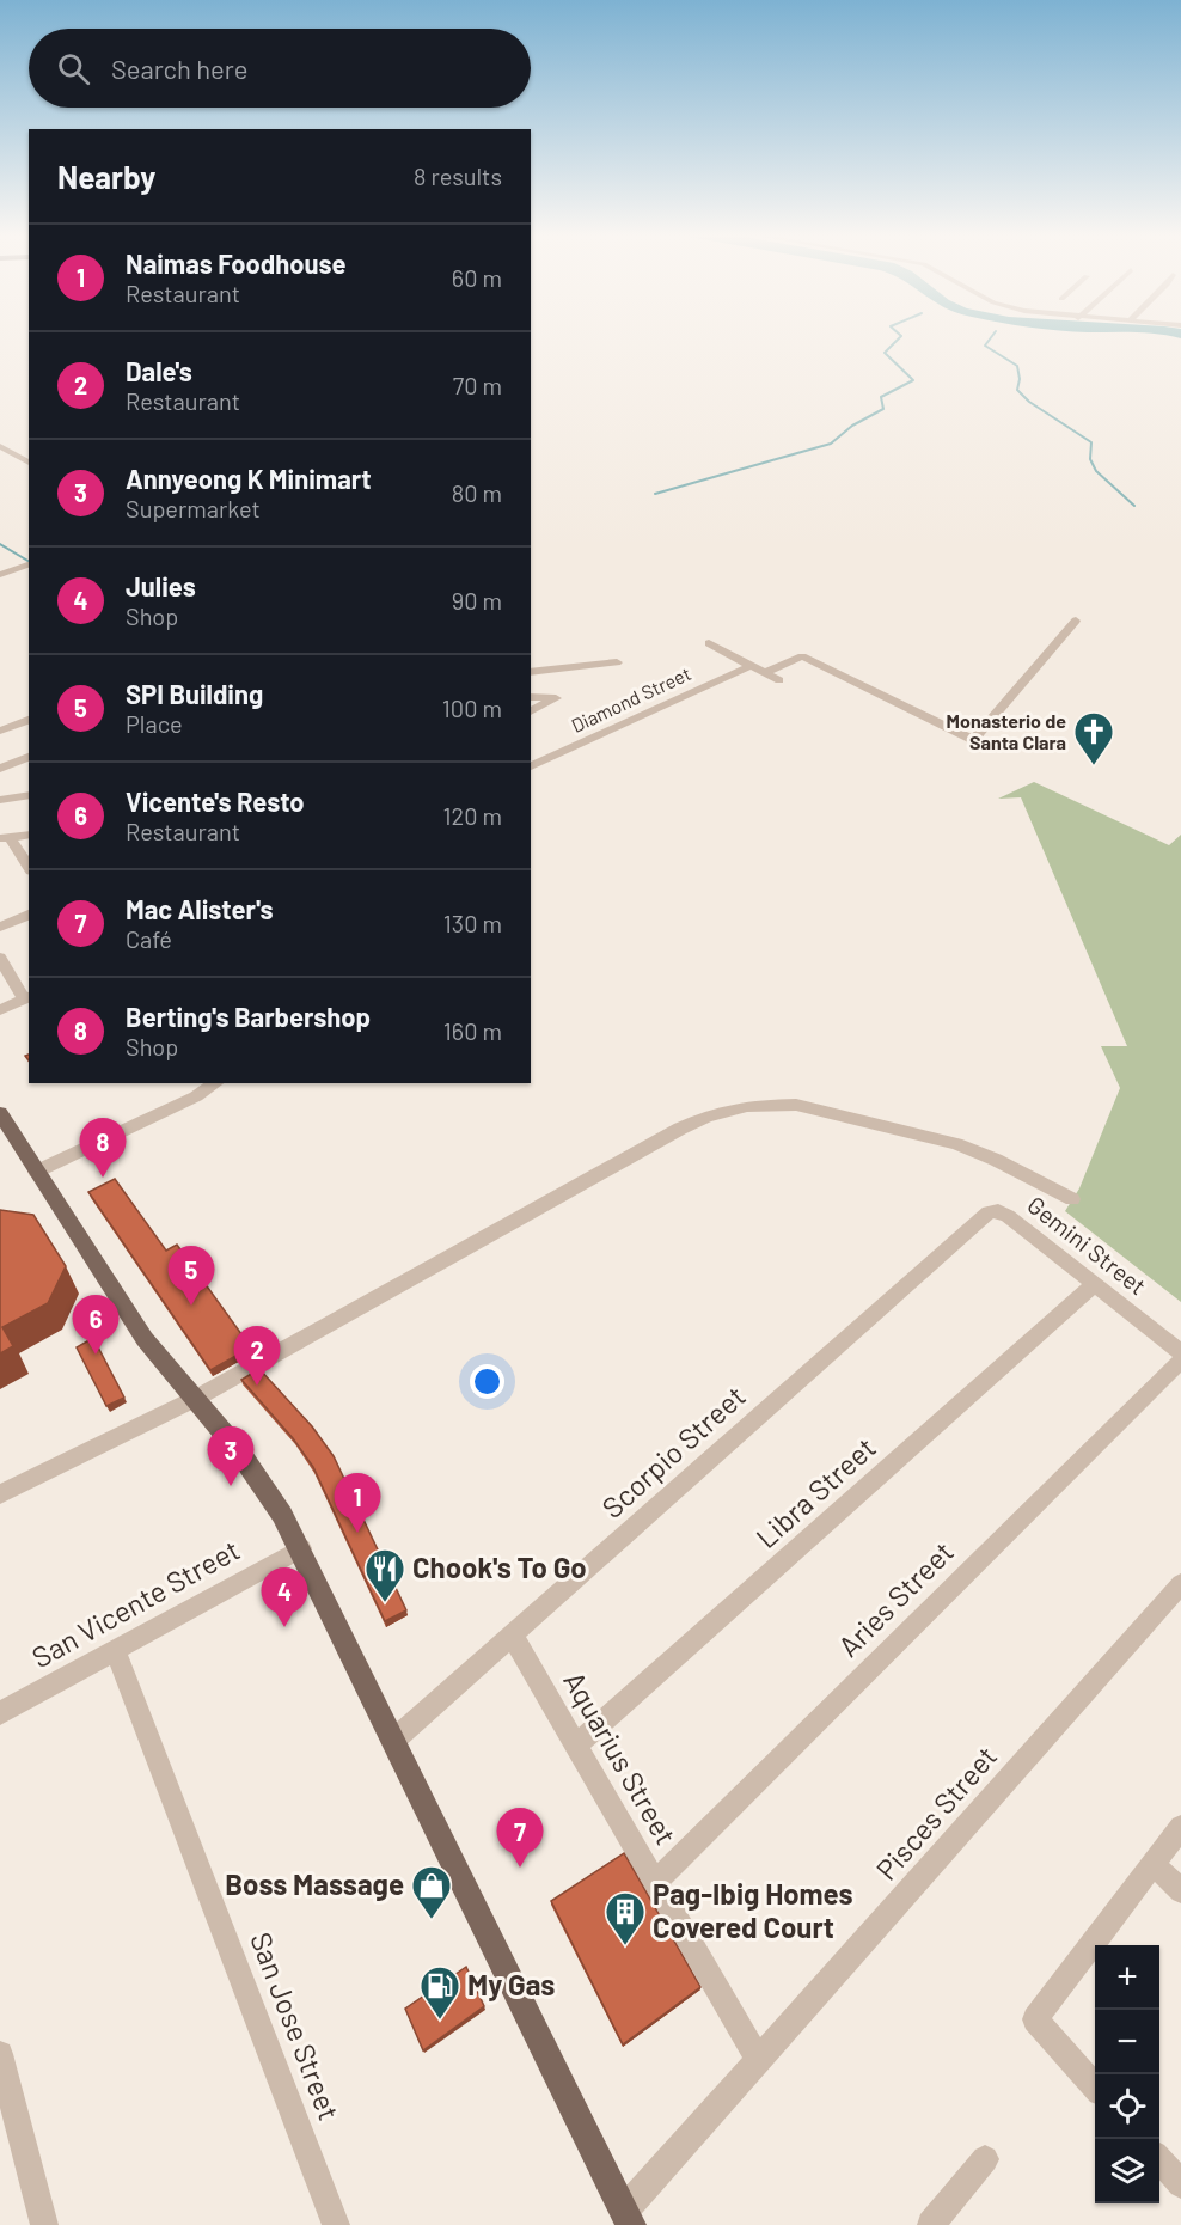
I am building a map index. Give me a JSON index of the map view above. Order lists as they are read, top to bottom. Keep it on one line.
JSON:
{"streets":{"street":["Diamond Street","Gemini Street","Scorpio Street","Libra Street","Aries Street","San Vicente Street","Aquarius Street","Pisces Street","San Jose Street"]},"crossings":[["Gemini Street","Scorpio Street"],["Gemini Street","Libra Street"],["Scorpio Street","Aquarius Street"],["Libra Street","Aquarius Street"],["Aries Street","Aquarius Street"],["San Vicente Street","San Jose Street"],["Aquarius Street","Pisces Street"]],"places":{"church":["Monasterio de Santa Clara"],"restaurant":["Chook's To Go"],"shop":["Boss Massage"],"building":["Pag-Ibig Homes Covered Court"],"fuel station":["My Gas"]},"page":{"search":"Search here","heading":["Nearby","8 results"],"list":[{"mark":"1","name":"Naimas Foodhouse","note":"Restaurant","value":"60 m"},{"mark":"2","name":"Dale's","note":"Restaurant","value":"70 m"},{"mark":"3","name":"Annyeong K Minimart","note":"Supermarket","value":"80 m"},{"mark":"4","name":"Julies","note":"Shop","value":"90 m"},{"mark":"5","name":"SPI Building","note":"Place","value":"100 m"},{"mark":"6","name":"Vicente's Resto","note":"Restaurant","value":"120 m"},{"mark":"7","name":"Mac Alister's","note":"Café","value":"130 m"},{"mark":"8","name":"Berting's Barbershop","note":"Shop","value":"160 m"}],"pins":["8","5","6","2","3","1","4","7"],"map_buttons":["+","−"]}}
